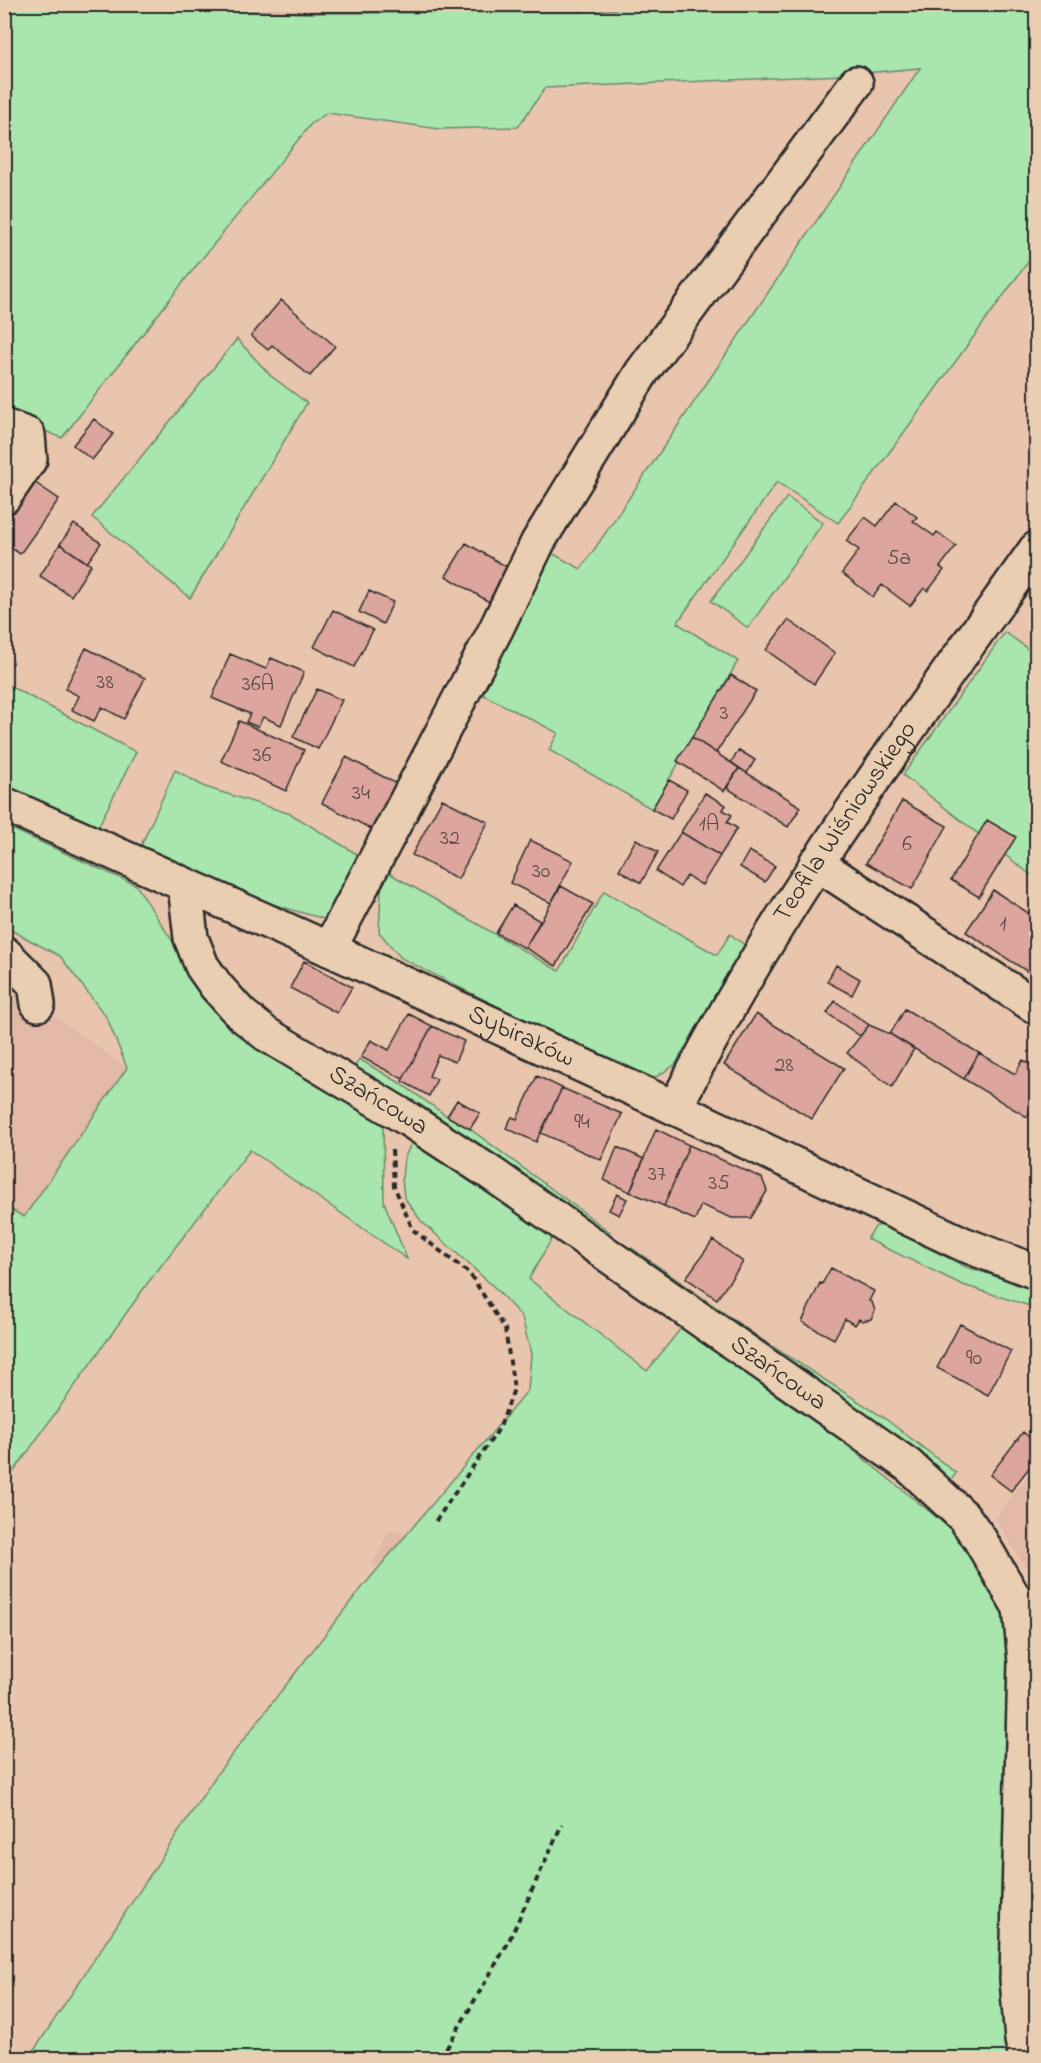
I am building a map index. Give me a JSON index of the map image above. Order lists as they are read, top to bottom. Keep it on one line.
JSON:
{"streets":{"street":["Teofila Wiśniowskiego","Sybiraków","Szańcowa"]},"crossings":[["Teofila Wiśniowskiego","Sybiraków"],["Sybiraków","Szańcowa"]],"house_numbers":["5a","38","36A","3","36","34","1A","32","6","30","1","28","94","37","35","90"]}
